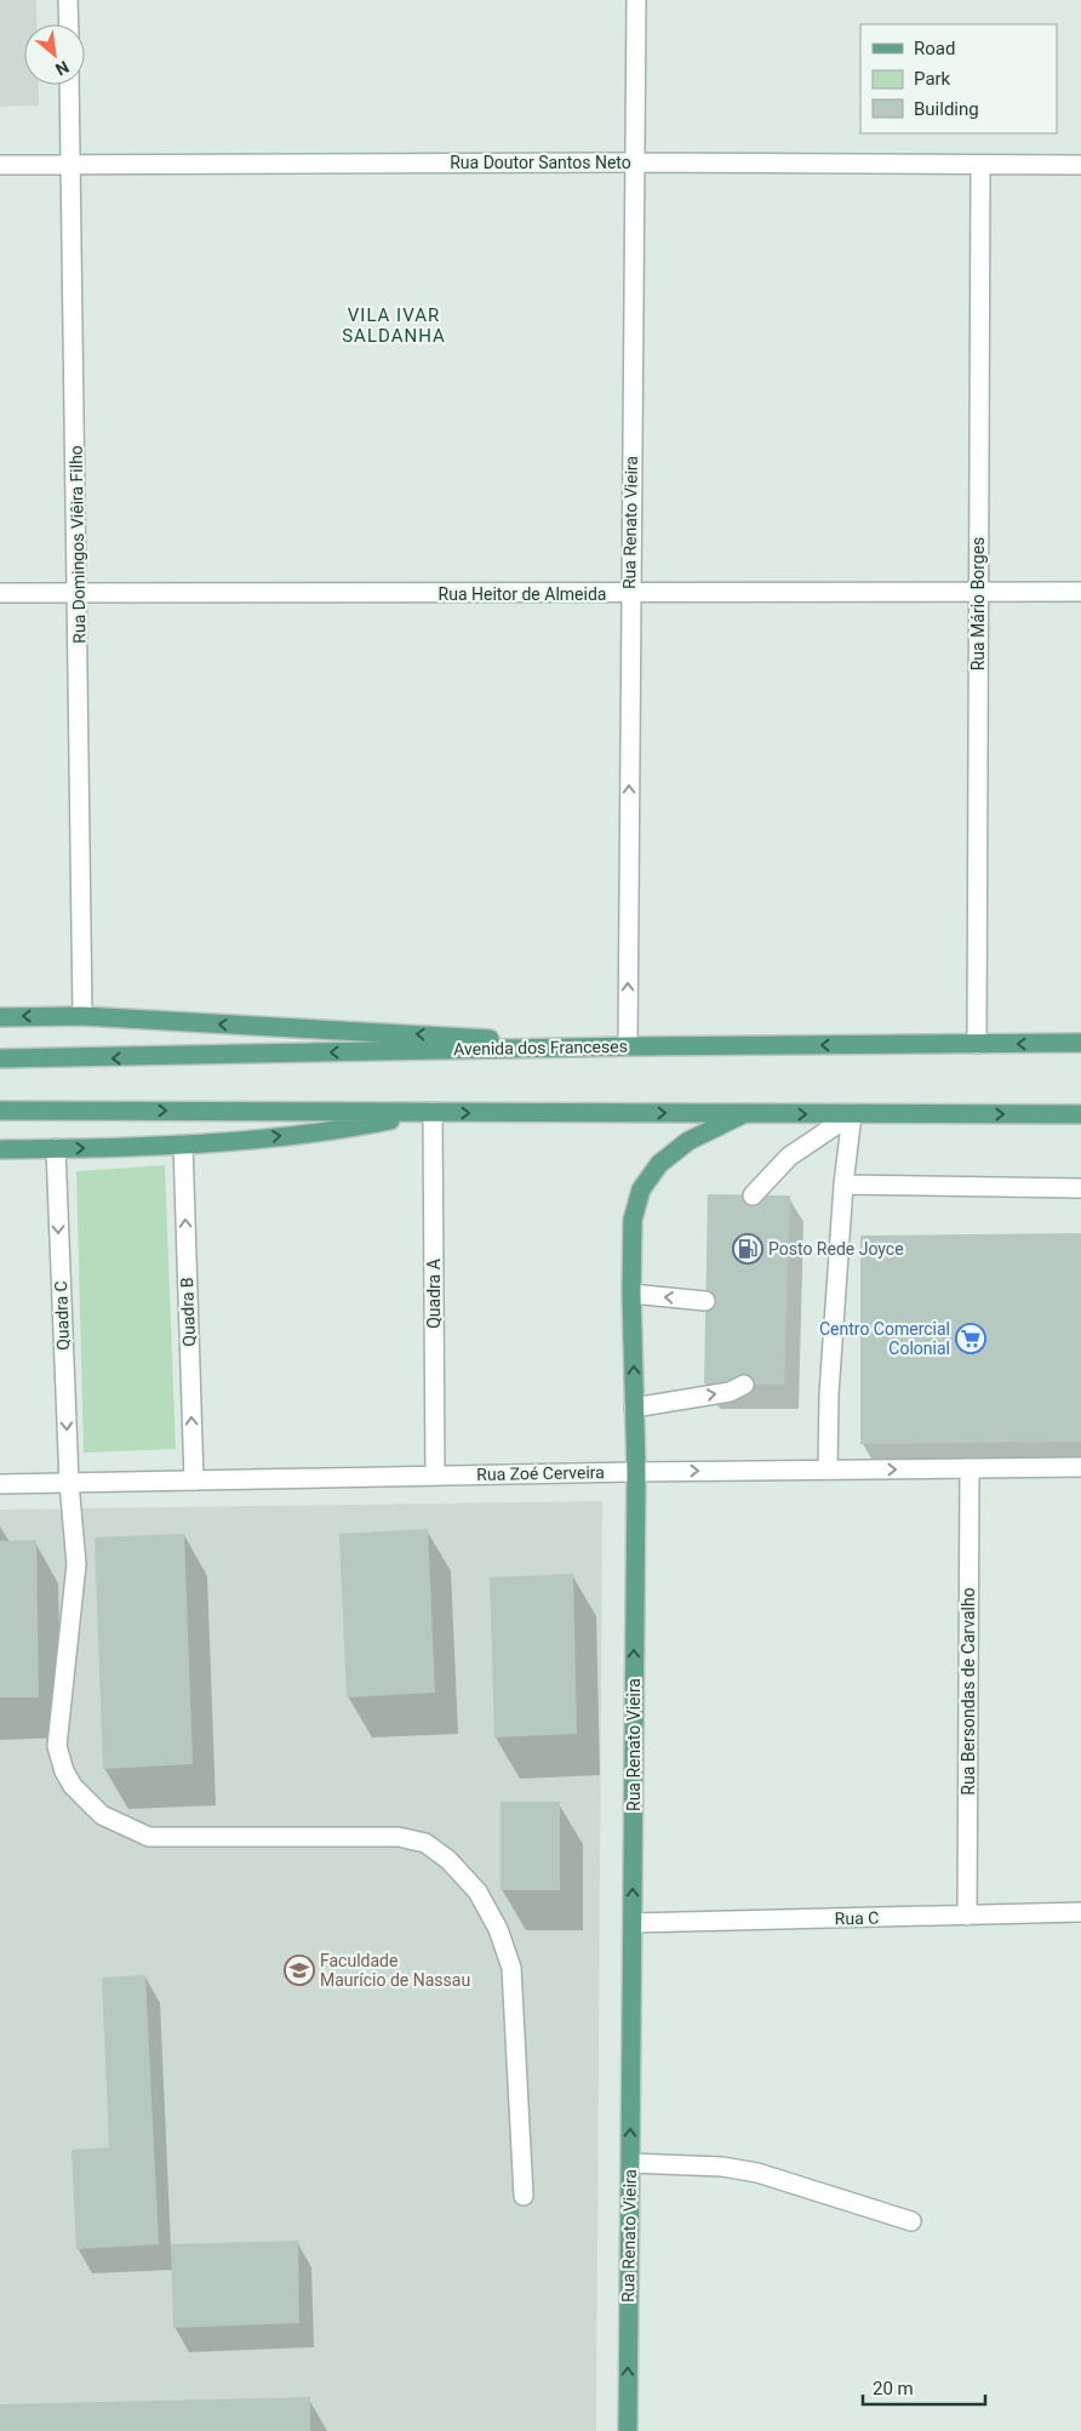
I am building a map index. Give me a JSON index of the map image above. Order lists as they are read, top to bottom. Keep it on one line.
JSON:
{"streets":{"main road":["Rua Renato Vieira","Avenida dos Franceses"],"street":["Rua Doutor Santos Neto","Rua Domingos Viêira Filho","Rua Heitor de Almeida","Rua Mário Borges","Quadra A","Quadra B","Quadra C","Rua Zoé Cerveira","Rua Bersondas de Carvalho","Rua C"]},"crossings":[["Rua Doutor Santos Neto","Rua Renato Vieira"],["Rua Doutor Santos Neto","Rua Domingos Viêira Filho"],["Rua Doutor Santos Neto","Rua Mário Borges"],["Rua Renato Vieira","Rua Heitor de Almeida"],["Rua Renato Vieira","Avenida dos Franceses"],["Rua Renato Vieira","Rua Zoé Cerveira"],["Rua Renato Vieira","Rua C"],["Rua Domingos Viêira Filho","Rua Heitor de Almeida"],["Rua Heitor de Almeida","Rua Mário Borges"],["Rua Mário Borges","Avenida dos Franceses"],["Quadra A","Rua Zoé Cerveira"],["Quadra B","Rua Zoé Cerveira"],["Quadra C","Rua Zoé Cerveira"],["Rua Zoé Cerveira","Rua Bersondas de Carvalho"],["Rua Bersondas de Carvalho","Rua C"]],"one_way":["Rua Renato Vieira","Quadra B"],"districts":["VILA IVAR SALDANHA"],"places":{"fuel station":["Posto Rede Joyce"],"supermarket":["Centro Comercial Colonial"],"school or university":["Faculdade Maurício de Nassau"]},"legend":["Road","Park","Building"],"scale_bar":"20 m","north":"bottom right"}
